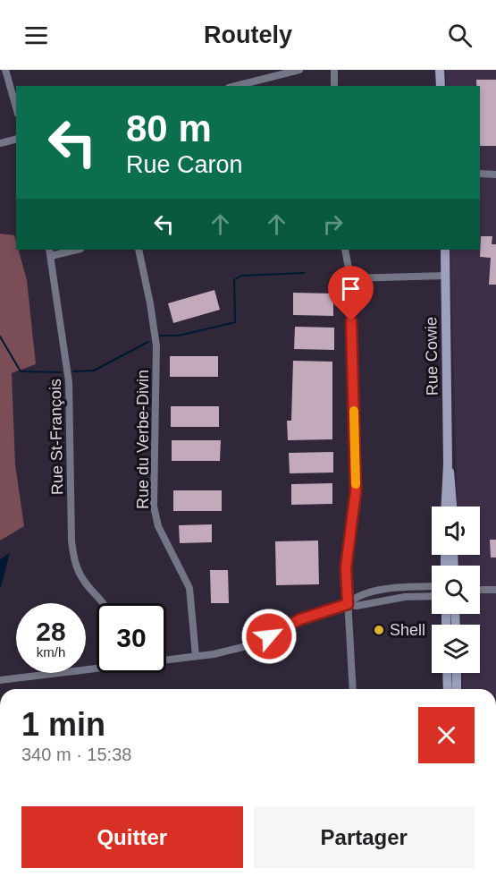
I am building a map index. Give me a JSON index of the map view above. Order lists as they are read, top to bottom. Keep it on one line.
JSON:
{"streets":{"main road":["Rue Cowie"],"street":["Rue St-François","Rue du Verbe-Divin"]},"places":["Shell"],"page":{"header":"Routely","turn":["80 m","Rue Caron"],"speed":"28 km/h","limit":"30","heading":["1 min","340 m · 15:38"],"buttons":["Quitter","Partager"]}}
